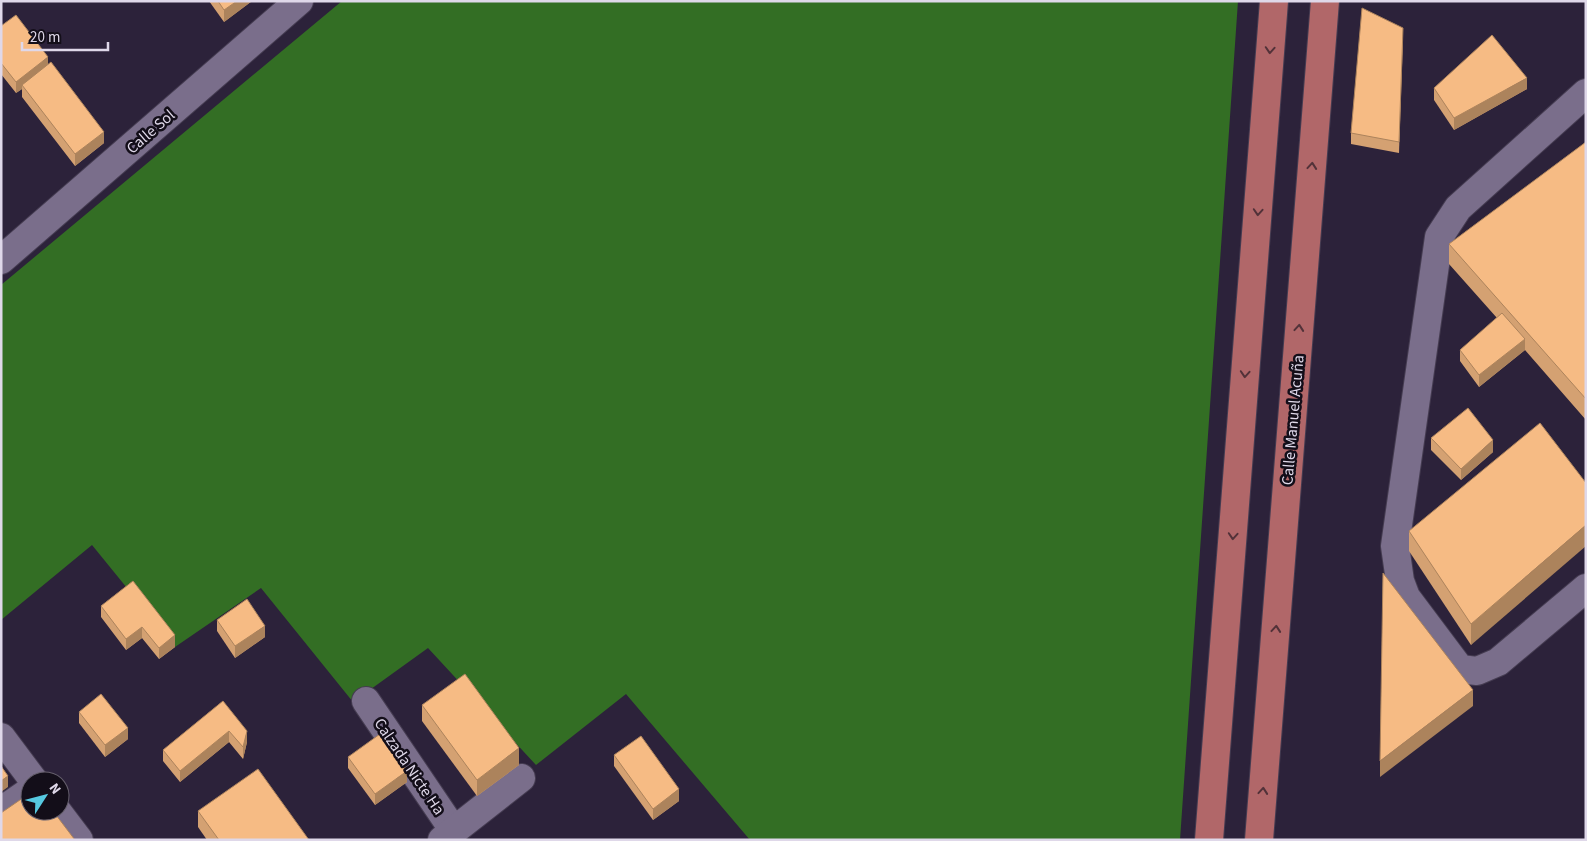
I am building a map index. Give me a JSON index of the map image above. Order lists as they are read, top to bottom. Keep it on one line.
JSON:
{"streets":{"main road":["Calle Manuel Acuña"],"street":["Calle Sol","Calzada Nicte Ha"]},"scale_bar":"20 m","north":"top right"}
